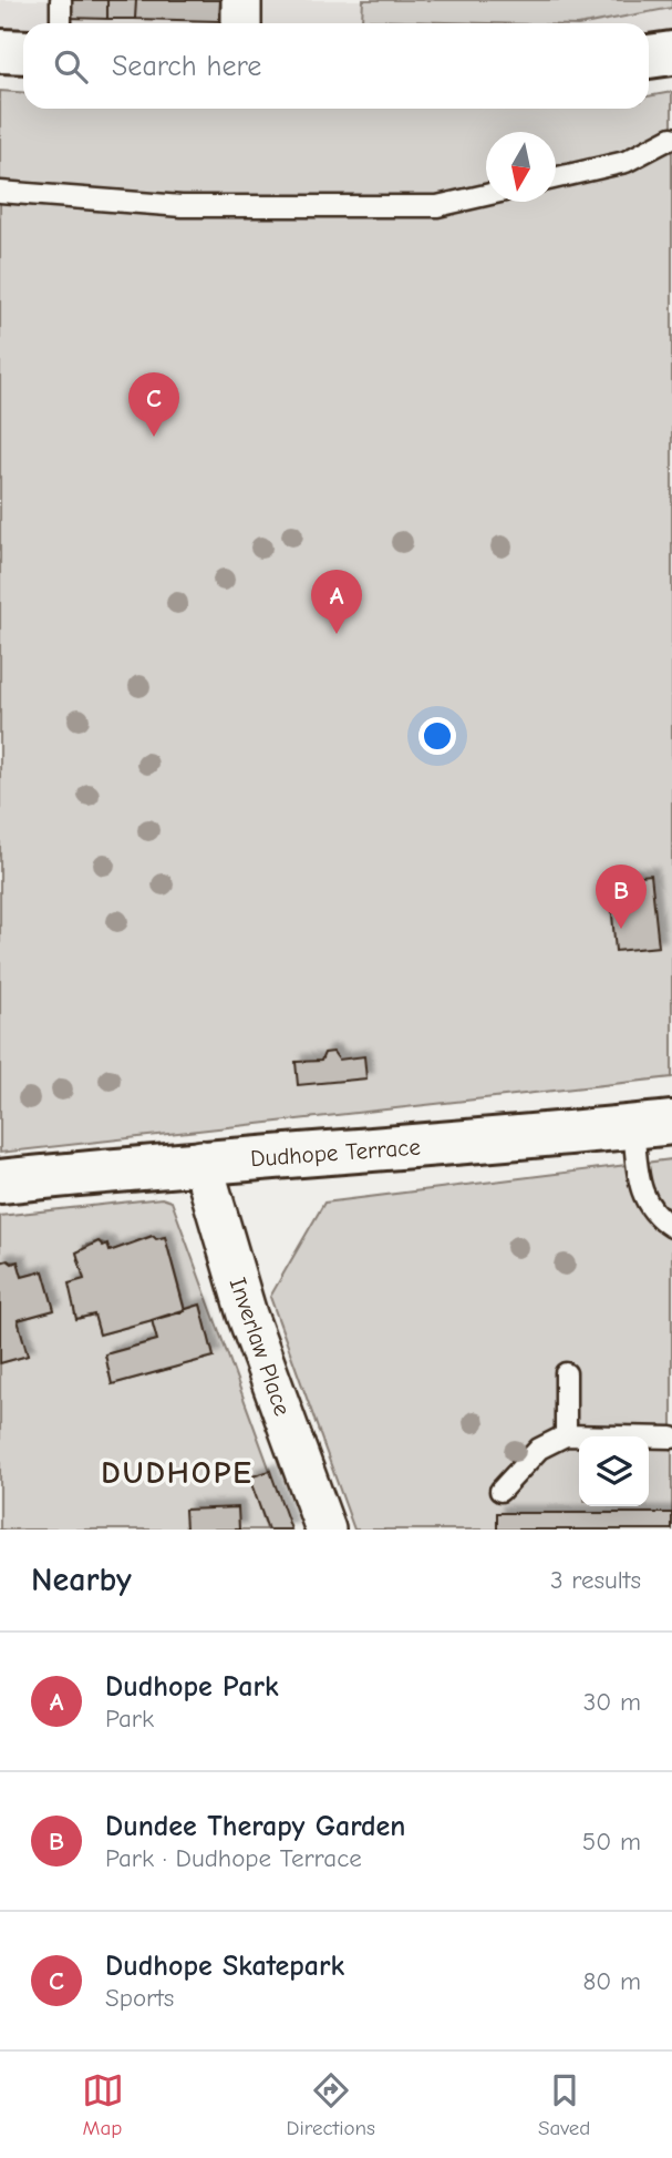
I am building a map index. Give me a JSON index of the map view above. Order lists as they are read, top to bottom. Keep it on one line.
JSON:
{"streets":{"street":["Dudhope Terrace","Inverlaw Place"]},"crossings":[["Dudhope Terrace","Inverlaw Place"]],"districts":["DUDHOPE"],"north":"bottom","page":{"search":"Search here","pins":["C","A","B"],"heading":["Nearby","3 results"],"list":[{"mark":"A","name":"Dudhope Park","note":"Park","value":"30 m"},{"mark":"B","name":"Dundee Therapy Garden","note":"Park · Dudhope Terrace","value":"50 m"},{"mark":"C","name":"Dudhope Skatepark","note":"Sports","value":"80 m"}],"nav":["Map","Directions","Saved"]}}
